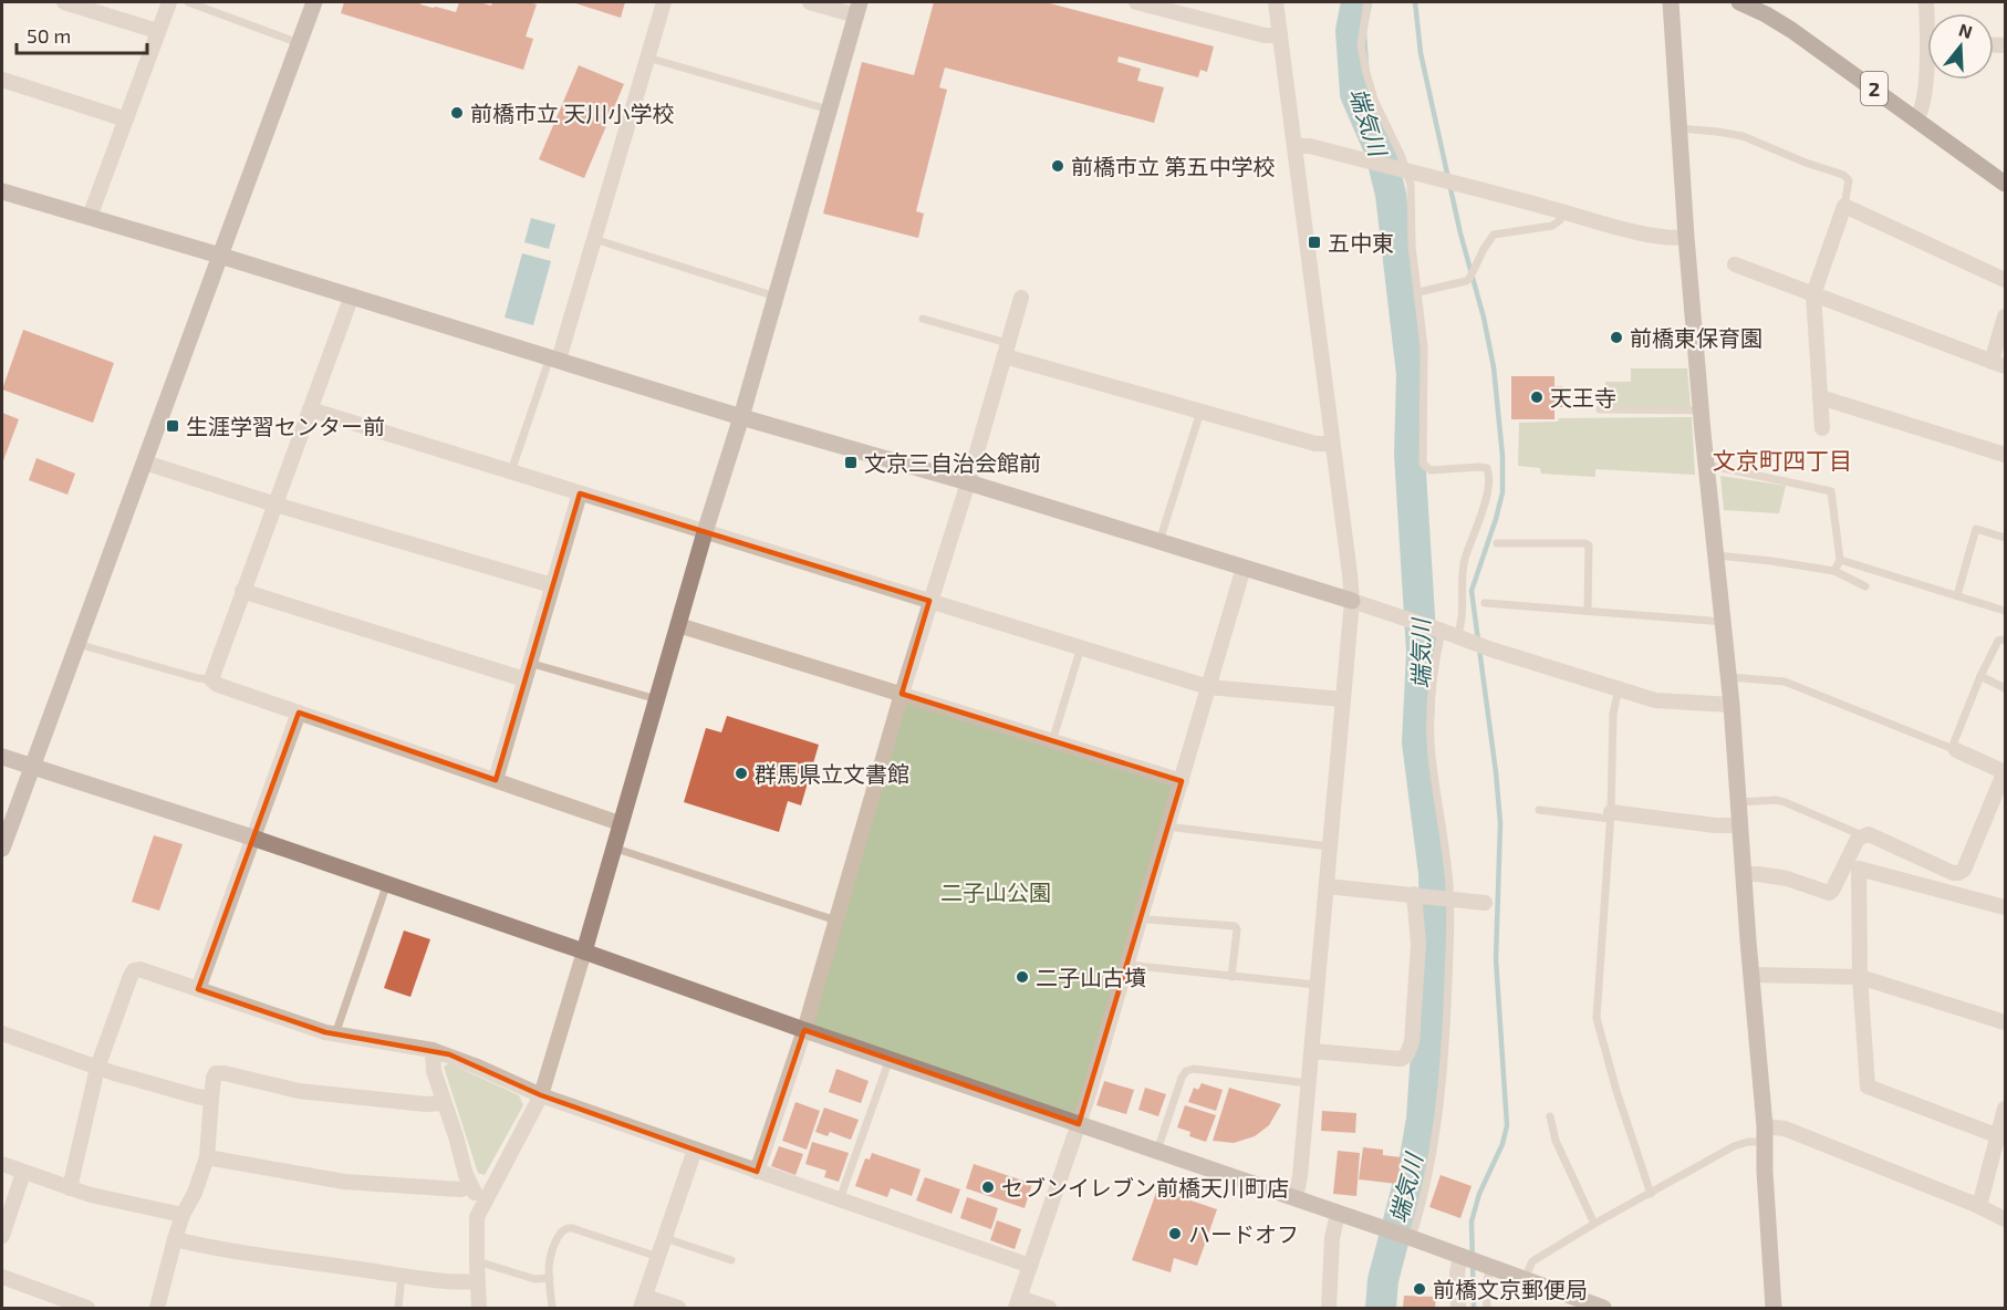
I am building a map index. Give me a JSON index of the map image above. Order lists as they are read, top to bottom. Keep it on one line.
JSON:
{"streets":{"main road":["2"]},"districts":["文京町四丁目"],"water":["端気川"],"parks":["二子山公園"],"places":{"other":["前橋市立 天川小学校","前橋市立 第五中学校","前橋東保育園","天王寺","群馬県立文書館","二子山古墳","セブンイレブン前橋天川町店","ハードオフ","前橋文京郵便局"],"transit":["五中東","生涯学習センター前","文京三自治会館前"]},"scale_bar":"50 m","north":"top"}
